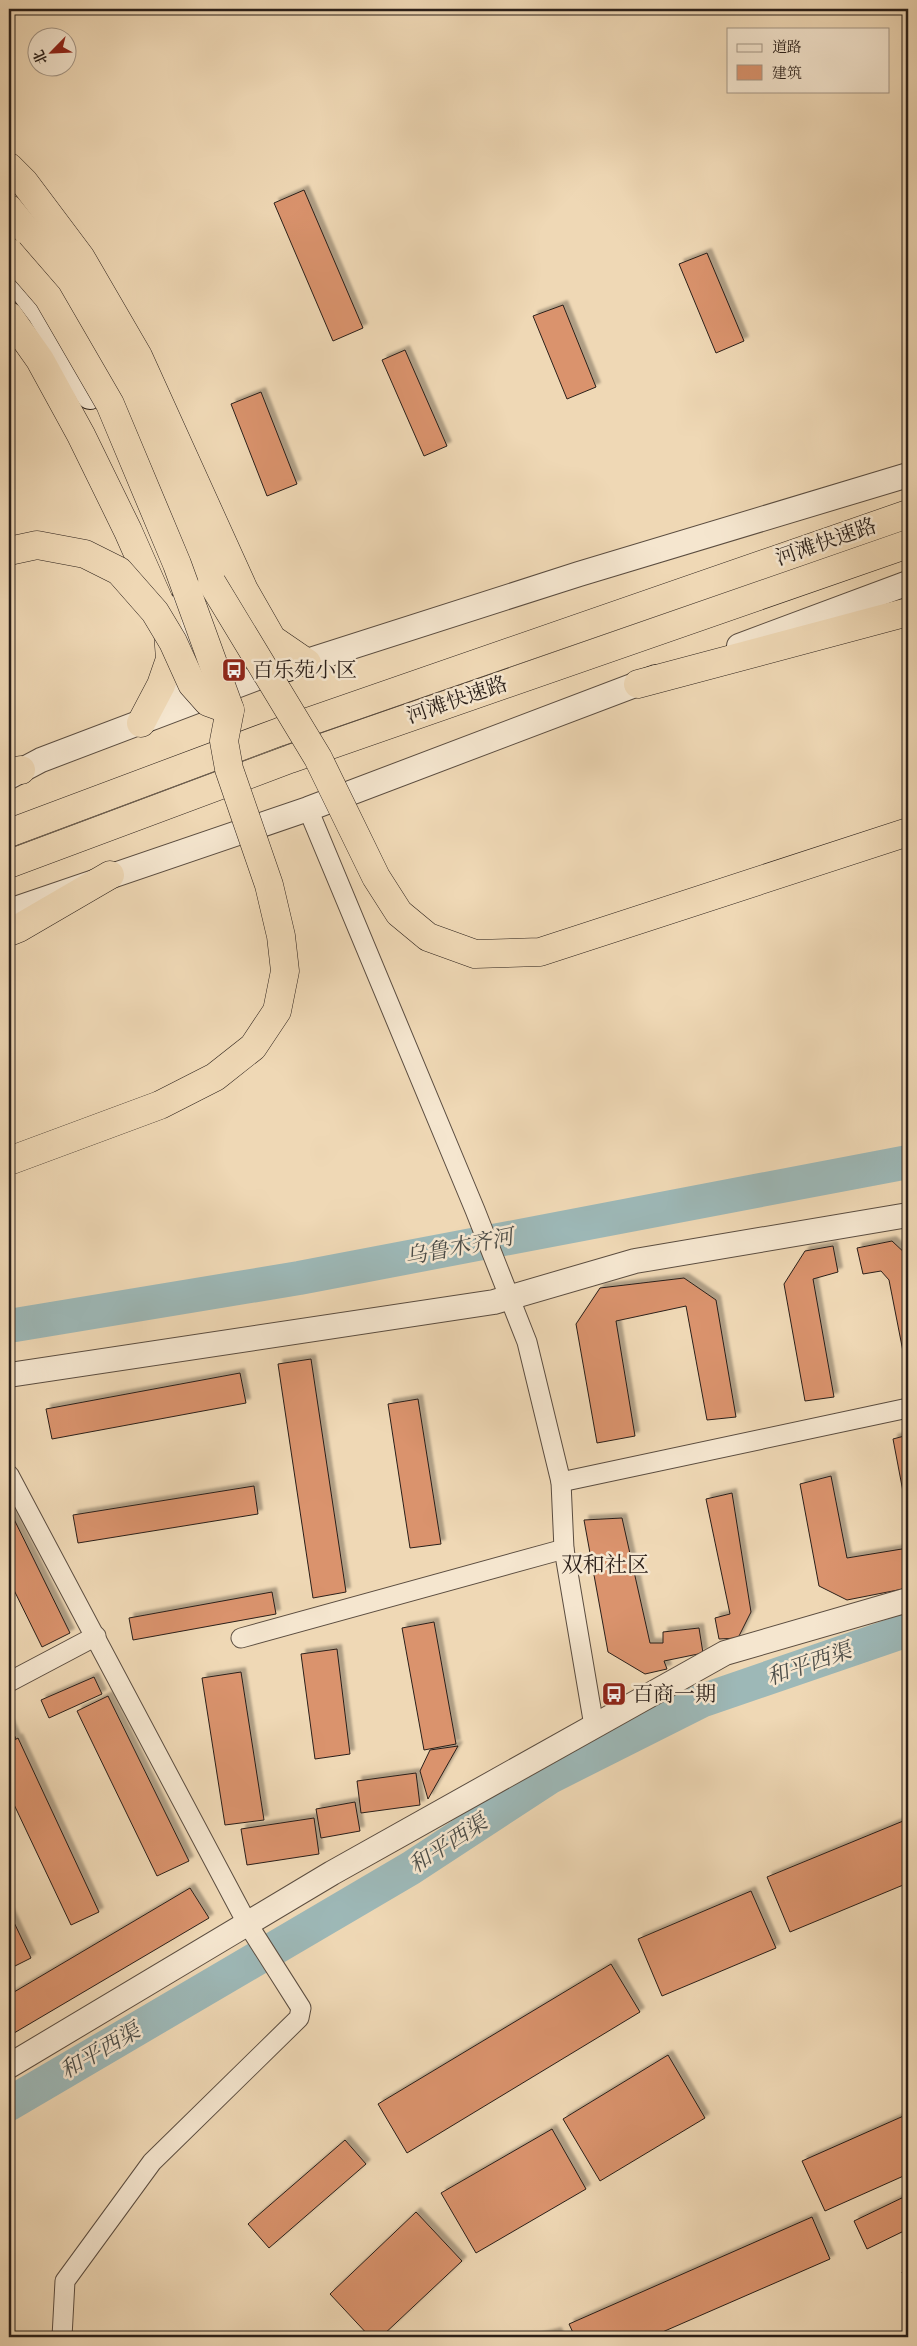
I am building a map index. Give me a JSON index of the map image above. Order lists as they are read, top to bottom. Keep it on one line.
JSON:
{"streets":{"highway":["河滩快速路"]},"districts":["双和社区"],"water":["乌鲁木齐河","和平西渠"],"places":{"bus stop":["百乐苑小区","百商一期"]},"legend":["道路","建筑"],"north":"bottom left"}
